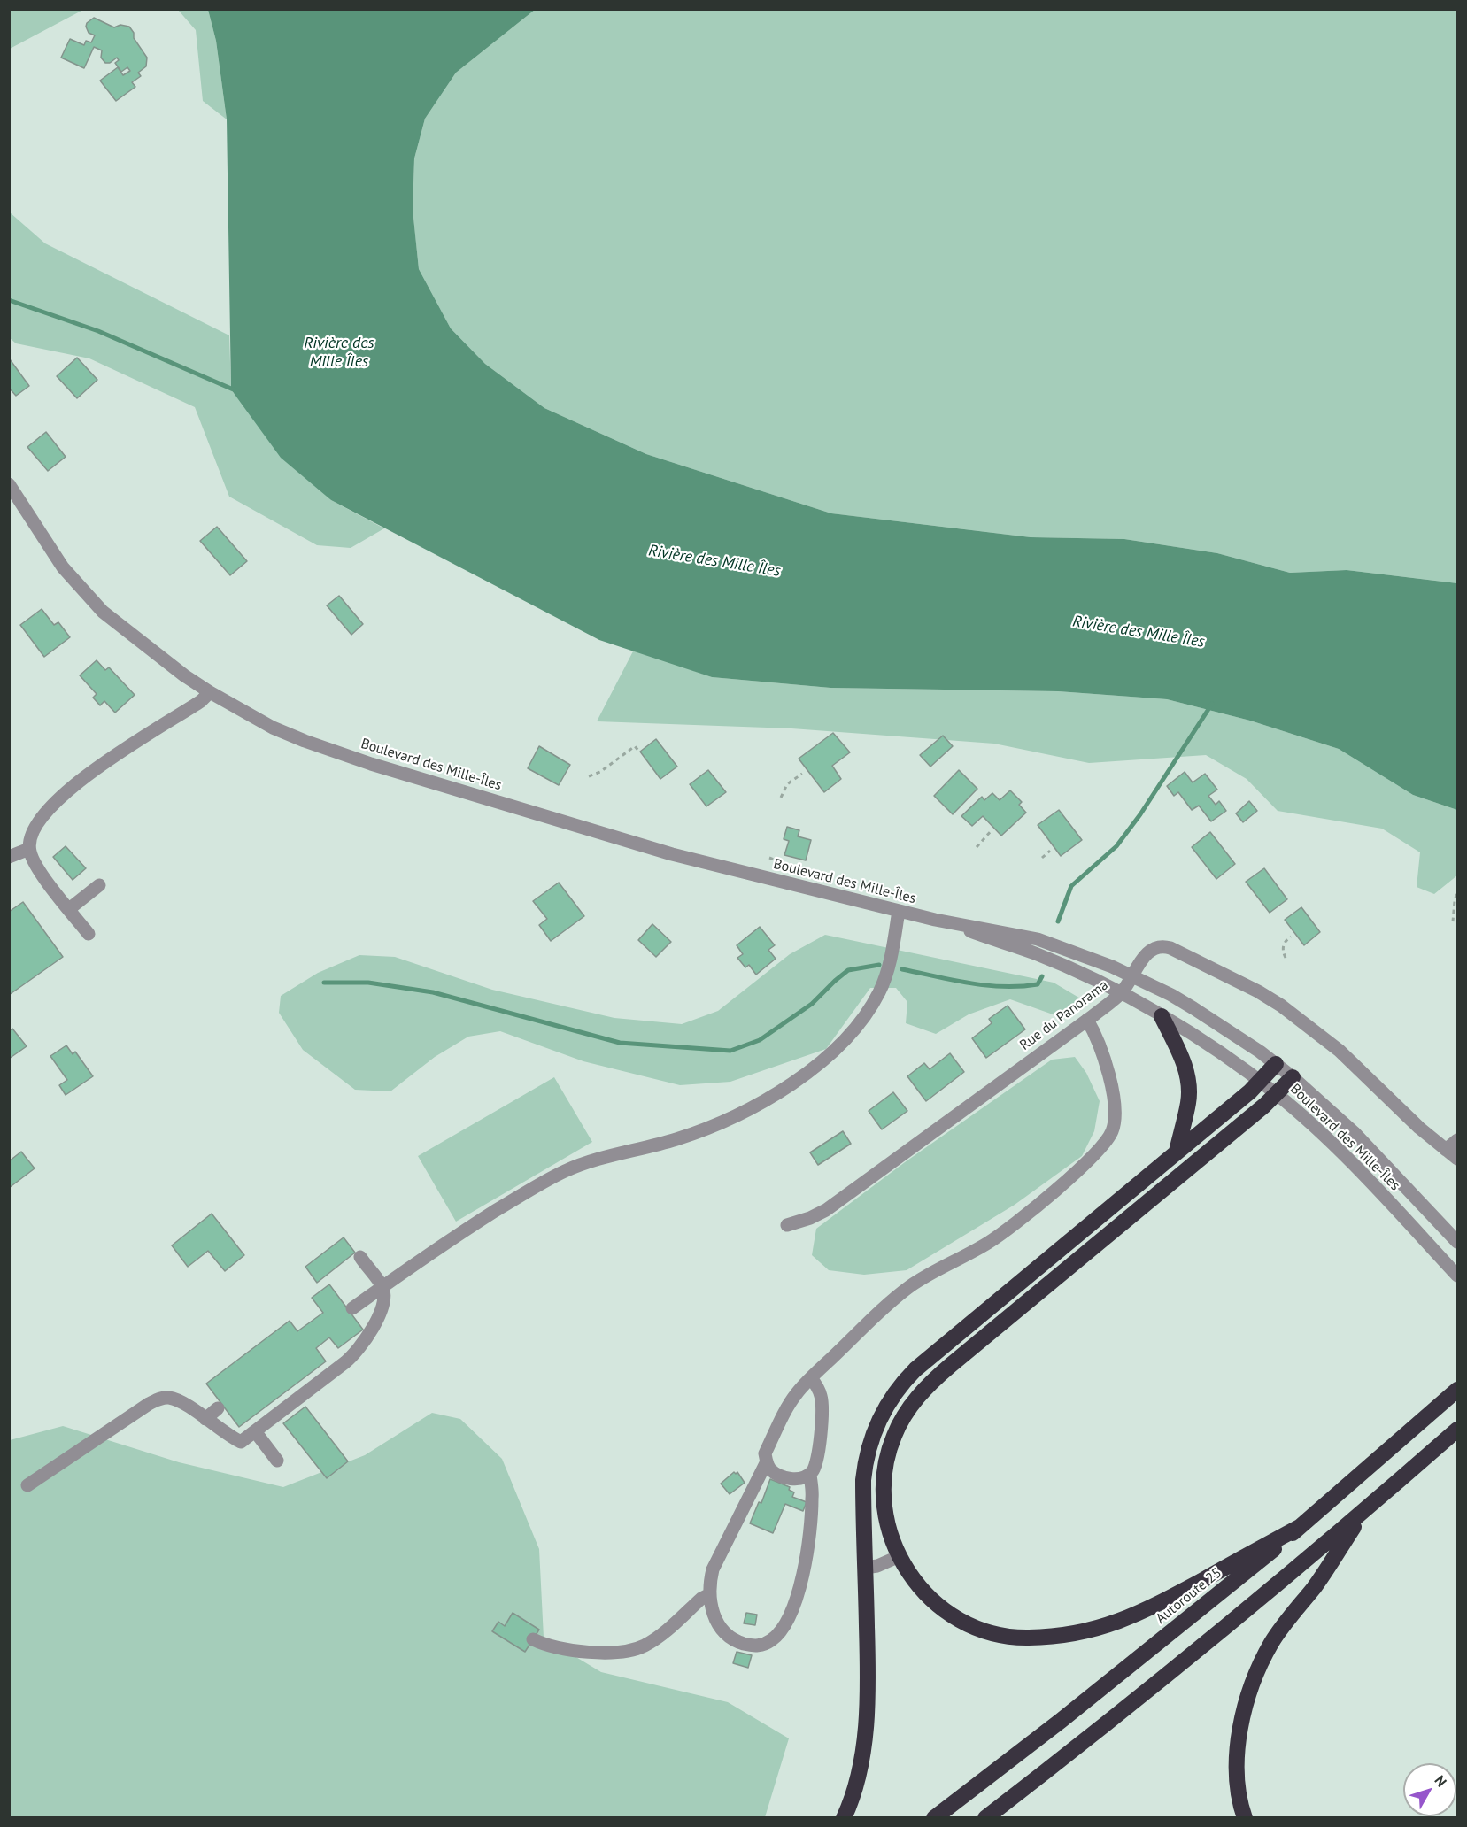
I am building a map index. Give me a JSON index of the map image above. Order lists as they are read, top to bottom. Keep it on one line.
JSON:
{"streets":{"highway":["Autoroute 25"],"street":["Boulevard des Mille-Îles","Rue du Panorama"]},"crossings":[["Boulevard des Mille-Îles","Rue du Panorama"]],"water":["Rivière des Mille Îles"],"north":"top right"}
